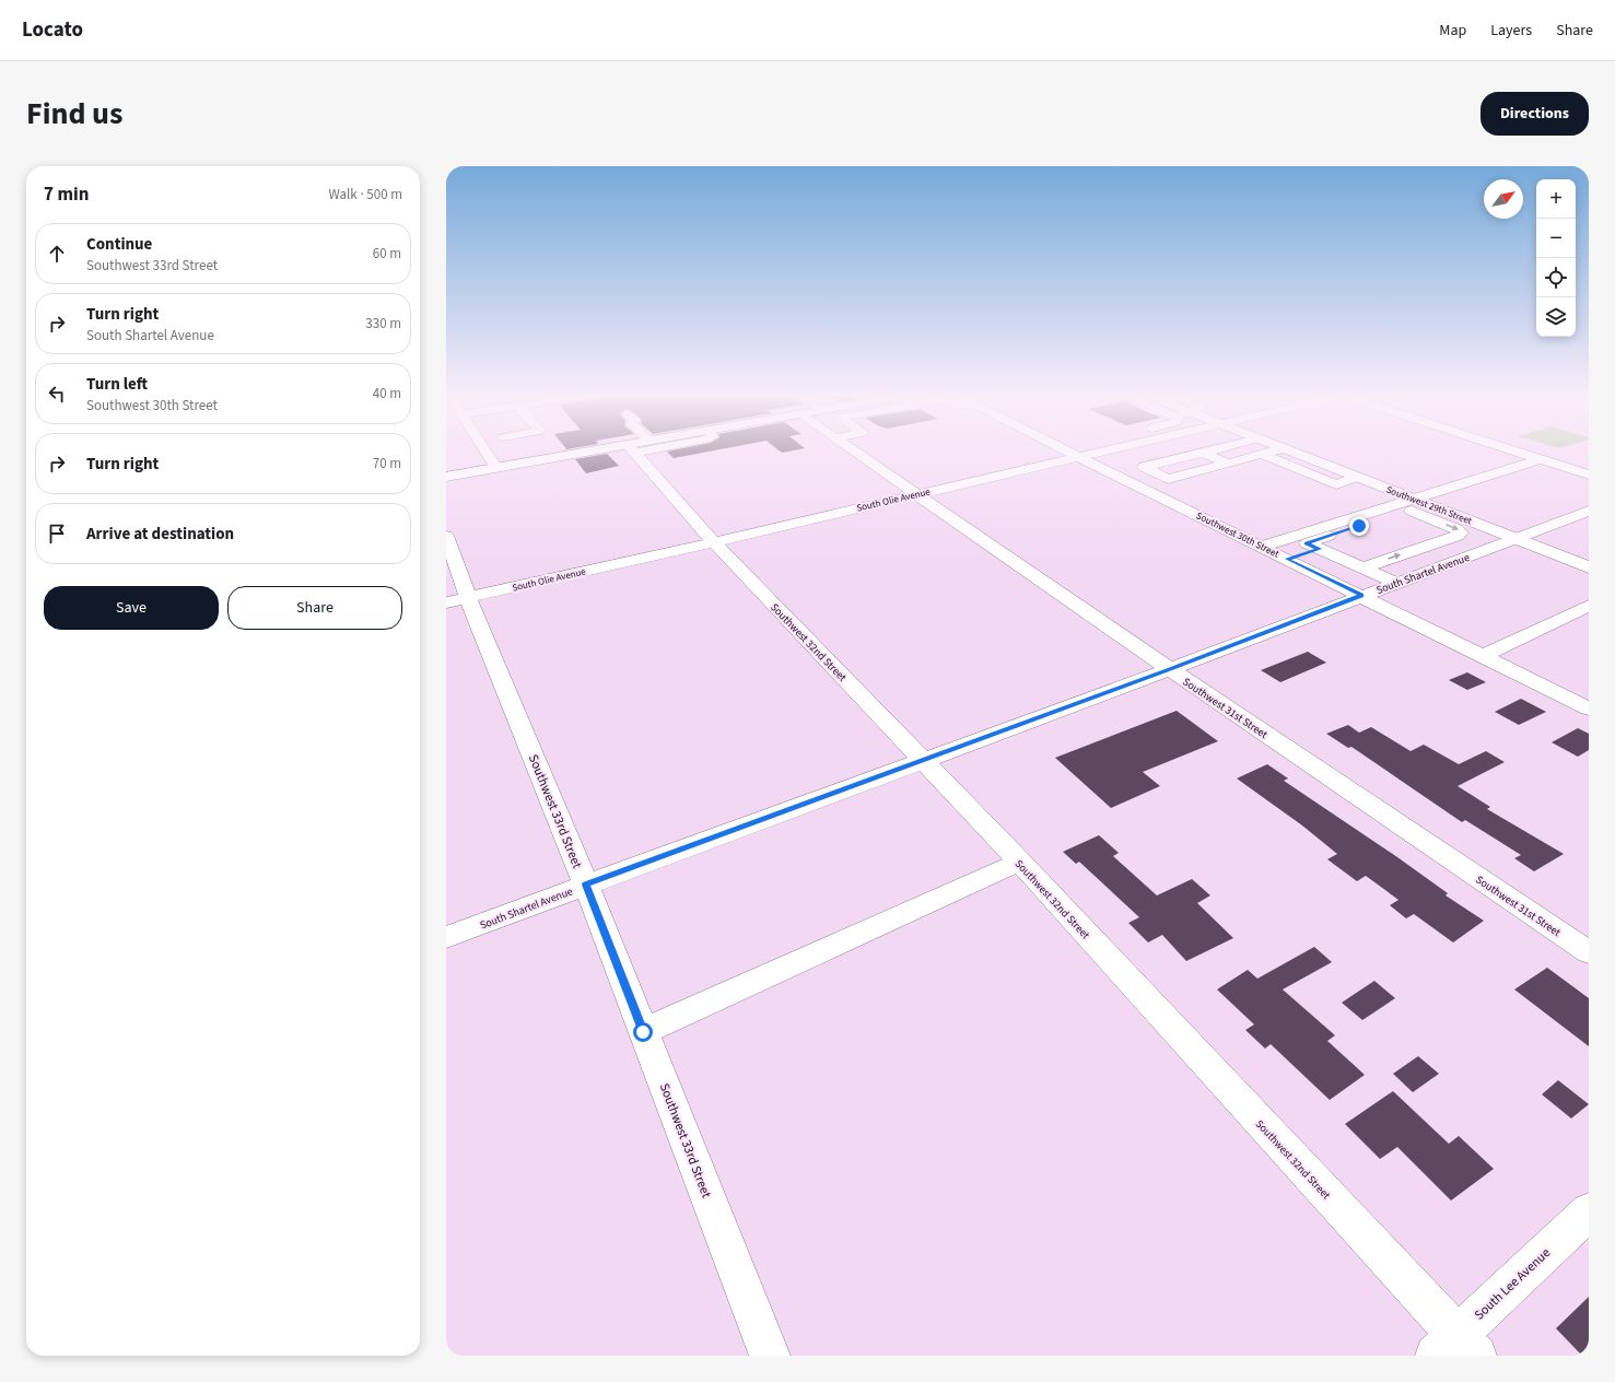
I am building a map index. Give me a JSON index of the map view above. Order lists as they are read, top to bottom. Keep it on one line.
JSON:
{"streets":{"main road":["Southwest 29th Street"],"street":["South Olie Avenue","Southwest 30th Street","South Shartel Avenue","Southwest 32nd Street","Southwest 31st Street","Southwest 33rd Street","South Lee Avenue"]},"crossings":[["South Olie Avenue","Southwest 30th Street"],["South Olie Avenue","Southwest 32nd Street"],["South Olie Avenue","Southwest 31st Street"],["South Olie Avenue","Southwest 33rd Street"],["Southwest 29th Street","South Shartel Avenue"],["Southwest 30th Street","South Shartel Avenue"],["South Shartel Avenue","Southwest 32nd Street"],["South Shartel Avenue","Southwest 31st Street"],["South Shartel Avenue","Southwest 33rd Street"],["Southwest 32nd Street","South Lee Avenue"]],"north":"top right","page":{"header":"Locato","nav":["Map","Layers","Share"],"title":"Find us","buttons":["Directions",["Save","Share"]],"heading":["7 min","Walk · 500 m"],"map_buttons":["+","−"],"list":[["Continue","Southwest 33rd Street","60 m"],["Turn right","South Shartel Avenue","330 m"],["Turn left","Southwest 30th Street","40 m"],["Turn right","70 m"],"Arrive at destination"]}}
